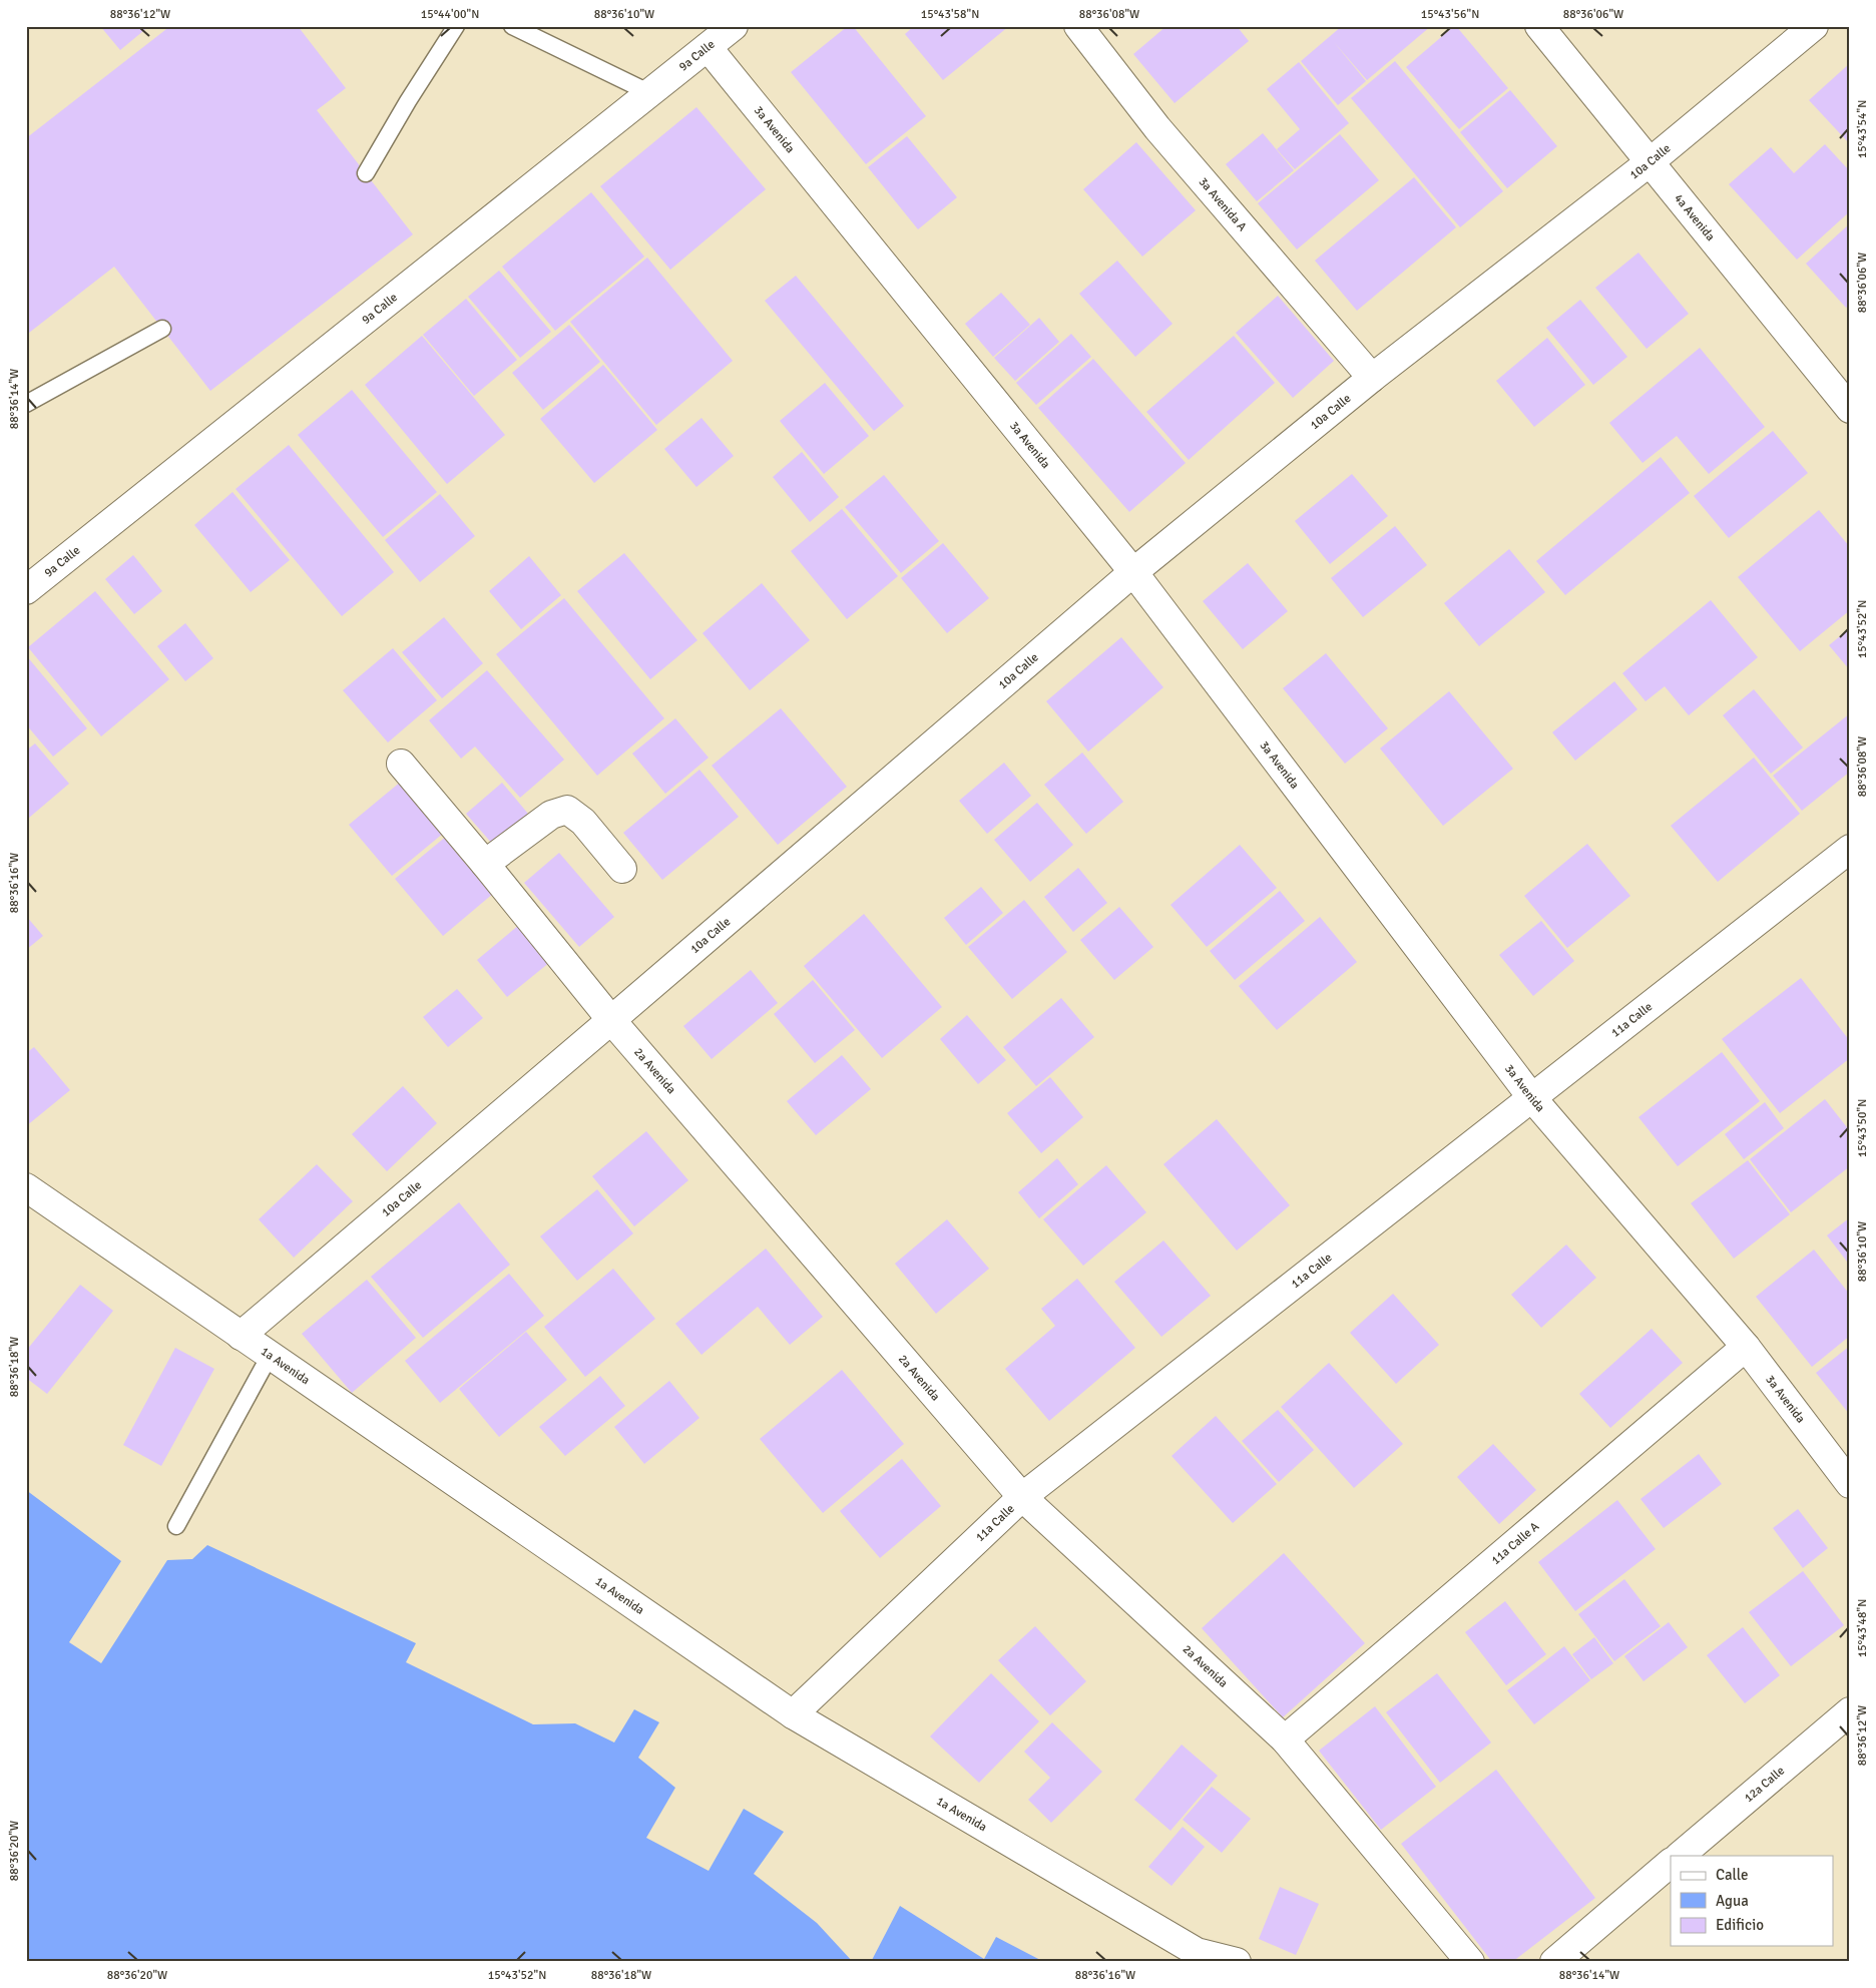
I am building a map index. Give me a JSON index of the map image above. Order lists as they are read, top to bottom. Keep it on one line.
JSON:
{"streets":{"street":["9a Calle","3a Avenida","10a Calle","3a Avenida A","4a Avenida","11a Calle","2a Avenida","1a Avenida","11a Calle A","12a Calle"]},"crossings":[["9a Calle","3a Avenida"],["3a Avenida","10a Calle"],["3a Avenida","11a Calle"],["3a Avenida","11a Calle A"],["10a Calle","3a Avenida A"],["10a Calle","4a Avenida"],["10a Calle","2a Avenida"],["10a Calle","1a Avenida"],["11a Calle","2a Avenida"],["11a Calle","1a Avenida"],["2a Avenida","11a Calle A"]],"legend":["Calle","Agua","Edificio"],"coordinates":["88°36'12\"W","15°44'00\"N","88°36'10\"W","15°43'58\"N","88°36'08\"W","15°43'56\"N","88°36'06\"W","15°43'54\"N","88°36'14\"W","15°43'52\"N","88°36'16\"W","15°43'50\"N","88°36'18\"W","15°43'48\"N","88°36'20\"W"]}
